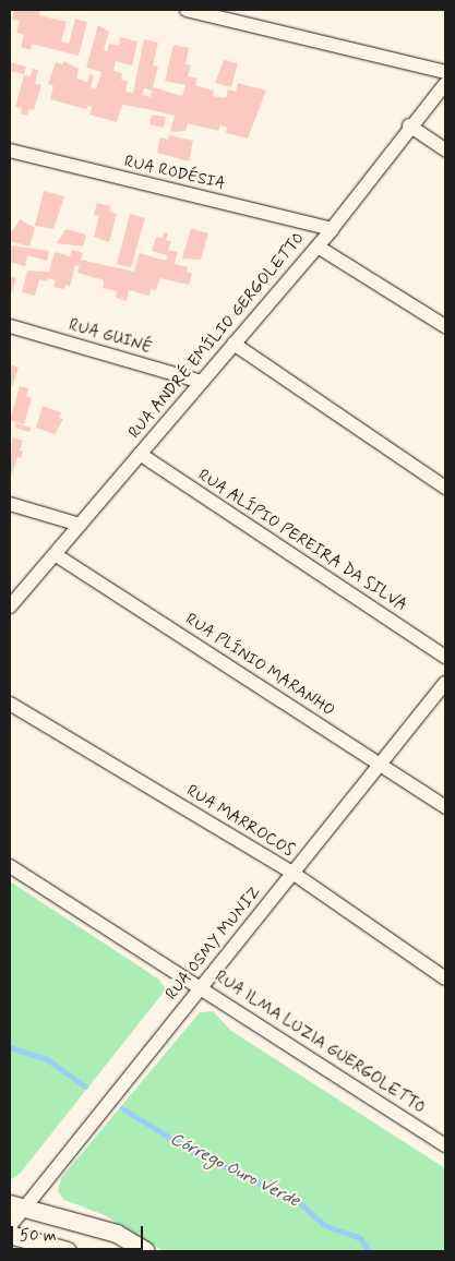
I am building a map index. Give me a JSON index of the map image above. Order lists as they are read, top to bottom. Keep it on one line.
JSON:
{"streets":{"street":["RUA RODÉSIA","RUA ANDRÉ EMÍLIO GERGOLETTO","RUA GUINÉ","RUA ALÍPIO PEREIRA DA SILVA","RUA PLÍNIO MARANHO","RUA MARROCOS","RUA OSMY MUNIZ","RUA ILMA LUZIA GUERGOLETTO"]},"crossings":[["RUA RODÉSIA","RUA ANDRÉ EMÍLIO GERGOLETTO"],["RUA ANDRÉ EMÍLIO GERGOLETTO","RUA GUINÉ"],["RUA ANDRÉ EMÍLIO GERGOLETTO","RUA ALÍPIO PEREIRA DA SILVA"],["RUA ANDRÉ EMÍLIO GERGOLETTO","RUA PLÍNIO MARANHO"],["RUA PLÍNIO MARANHO","RUA OSMY MUNIZ"],["RUA MARROCOS","RUA OSMY MUNIZ"],["RUA OSMY MUNIZ","RUA ILMA LUZIA GUERGOLETTO"]],"water":["Córrego Ouro Verde"],"scale_bar":"50 m"}
